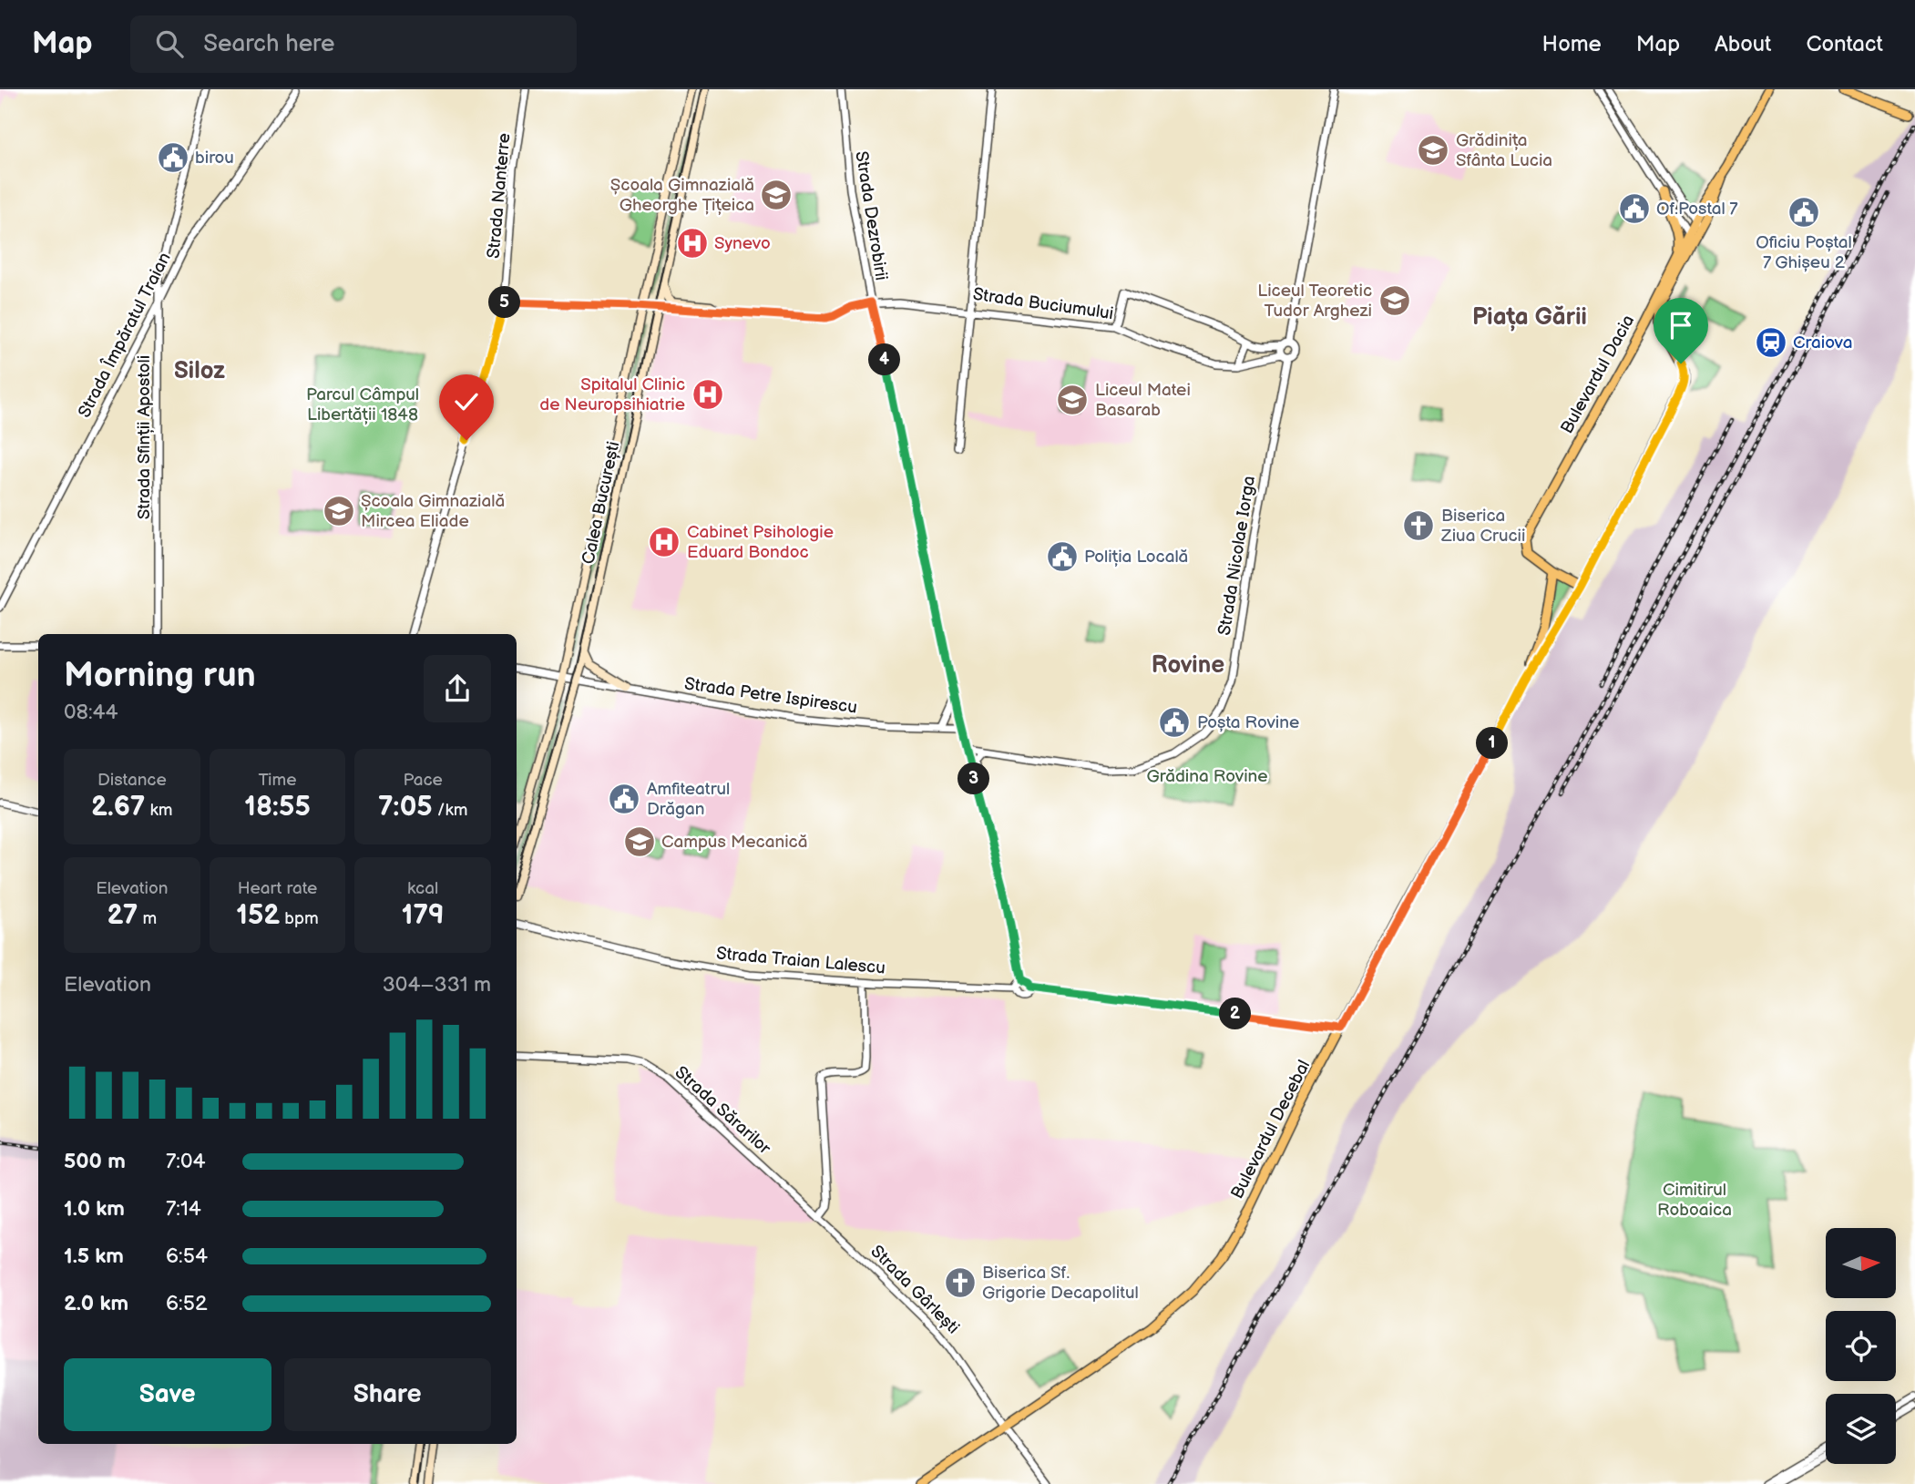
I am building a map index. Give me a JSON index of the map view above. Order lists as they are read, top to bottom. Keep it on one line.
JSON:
{"streets":{"main road":["Bulevardul Dacia","Calea București","Bulevardul Decebal"],"street":["Strada Nanterre","Strada Dezrobirii","Strada Buciumului","Strada Împăratul Traian","Strada Sfinții Apostoli","Strada Nicolae Iorga","Strada Petre Ispirescu","Strada Traian Lalescu","Strada Sărarilor","Strada Gârlești"]},"crossings":[["Strada Nanterre","Strada Buciumului"],["Strada Dezrobirii","Strada Buciumului"],["Strada Dezrobirii","Strada Nicolae Iorga"],["Strada Dezrobirii","Strada Petre Ispirescu"],["Strada Dezrobirii","Strada Traian Lalescu"],["Strada Buciumului","Calea București"],["Strada Buciumului","Strada Nicolae Iorga"],["Strada Împăratul Traian","Strada Sfinții Apostoli"],["Bulevardul Dacia","Bulevardul Decebal"],["Calea București","Strada Petre Ispirescu"],["Strada Sărarilor","Strada Gârlești"],["Bulevardul Decebal","Strada Gârlești"]],"districts":["Piața Gării","Siloz","Rovine"],"parks":["Parcul Câmpul Libertății 1848","Grădina Rovine","Cimitirul Roboaica"],"places":{"school or university":["Grădinița Sfânta Lucia","Școala Gimnazială Gheorghe Țițeica","Liceul Teoretic Tudor Arghezi","Liceul Matei Basarab","Școala Gimnazială Mircea Eliade","Campus Mecanică"],"public building":["birou","Of.Postal 7","Oficiu Poștal 7 Ghișeu 2","Poliția Locală","Poșta Rovine","Amfiteatrul Drăgan"],"hospital":["Synevo","Spitalul Clinic de Neuropsihiatrie","Cabinet Psihologie Eduard Bondoc"],"station":["Craiova"],"church":["Biserica Ziua Crucii","Biserica Sf. Grigorie Decapolitul"]},"north":"right","page":{"header":"Map","search":"Search here","nav":["Home","Map","About","Contact"],"pins":["5","4","1","3","2"],"heading":["Morning run","08:44"],"stats":[["Distance","2.67 km"],["Time","18:55"],["Pace","7:05 /km"],["Elevation","27 m"],["Heart rate","152 bpm"],["kcal","179"]],"chart":["Elevation","304–331 m"],"list":[{"name":"500 m","note":"7:04"},{"name":"1.0 km","note":"7:14"},{"name":"1.5 km","note":"6:54"},{"name":"2.0 km","note":"6:52"}],"buttons":["Save","Share"]}}
